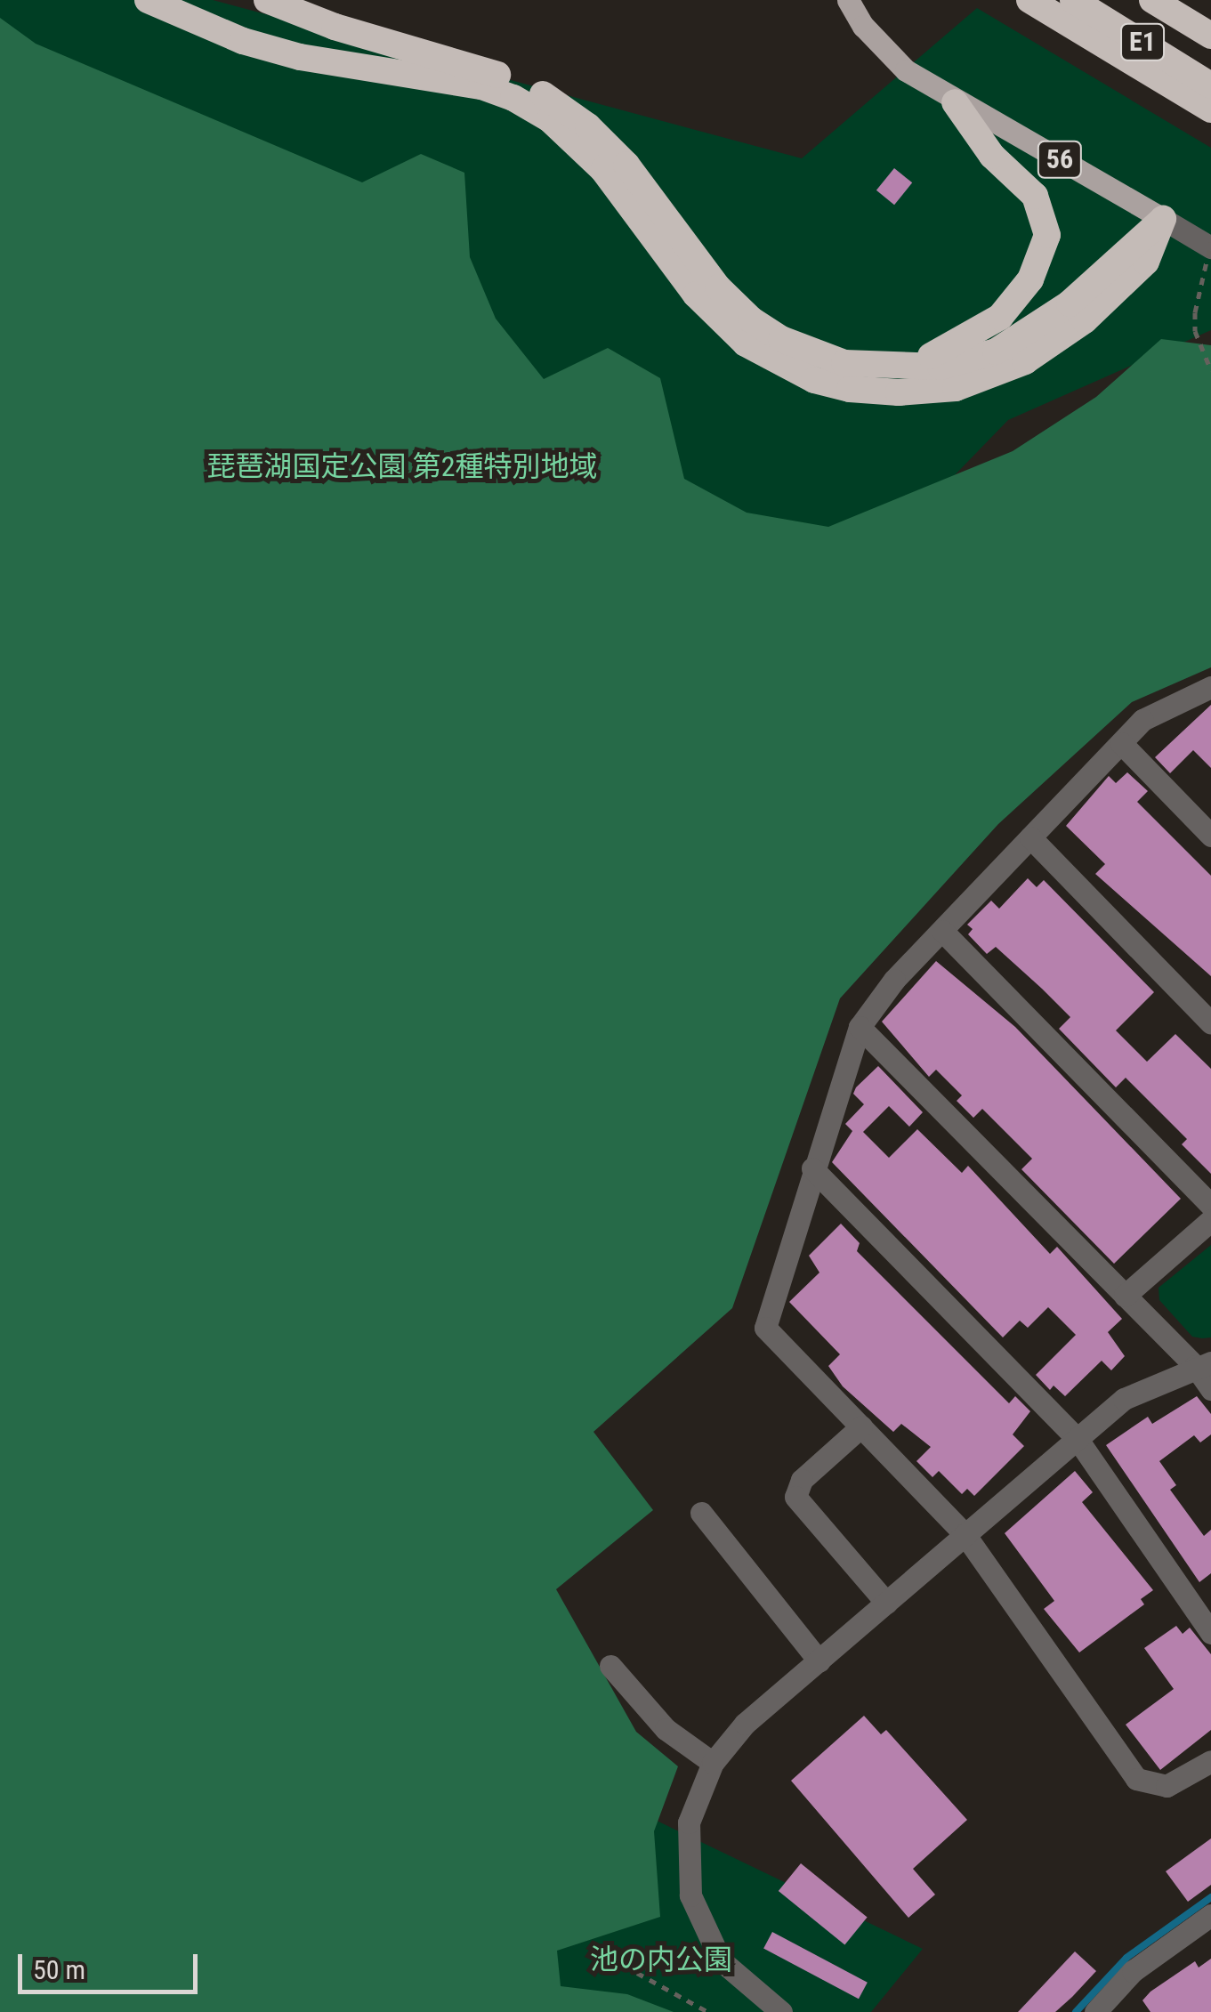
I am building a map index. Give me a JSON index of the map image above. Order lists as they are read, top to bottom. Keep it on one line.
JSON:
{"streets":{"highway":["E1"],"main road":["56"]},"parks":["琵琶湖国定公園 第2種特別地域","池の内公園"],"scale_bar":"50 m"}
